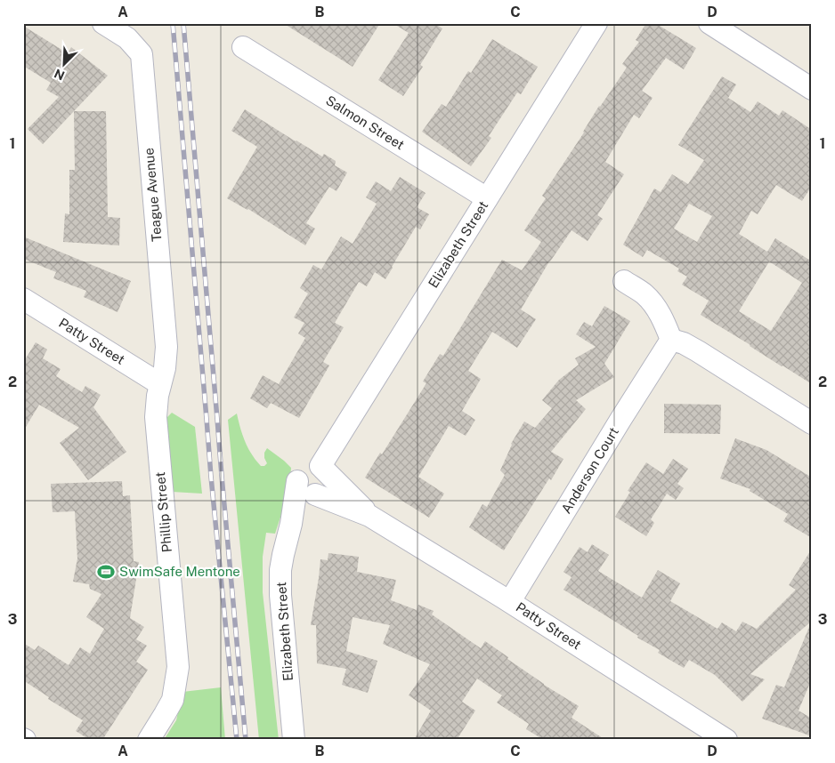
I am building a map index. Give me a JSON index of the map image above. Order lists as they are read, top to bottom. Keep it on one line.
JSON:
{"streets":{"street":["Salmon Street","Teague Avenue","Elizabeth Street","Patty Street","Anderson Court","Phillip Street"]},"crossings":[["Salmon Street","Elizabeth Street"],["Teague Avenue","Patty Street"],["Teague Avenue","Phillip Street"],["Elizabeth Street","Patty Street"],["Patty Street","Anderson Court"],["Patty Street","Phillip Street"]],"places":{"sports":["SwimSafe Mentone"]},"north":"bottom left","grid":{"columns":["A","B","C","D"],"rows":["1","2","3"]}}
